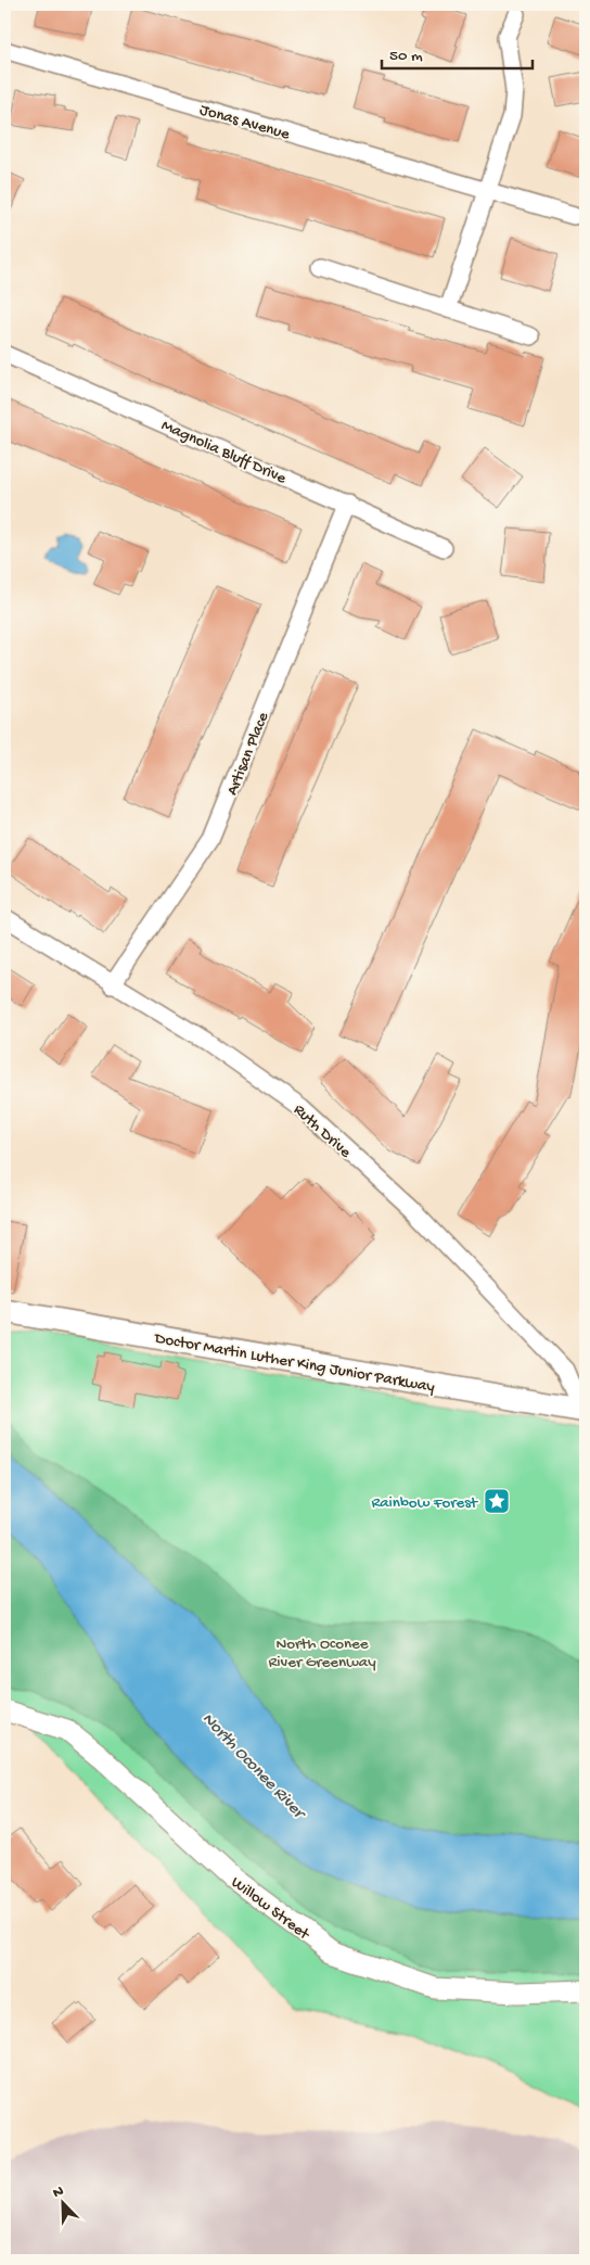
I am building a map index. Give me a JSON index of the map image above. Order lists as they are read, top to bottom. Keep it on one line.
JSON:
{"streets":{"main road":["Doctor Martin Luther King Junior Parkway"],"street":["Jonas Avenue","Magnolia Bluff Drive","Artisan Place","Ruth Drive","Willow Street"]},"crossings":[["Magnolia Bluff Drive","Artisan Place"],["Artisan Place","Ruth Drive"],["Ruth Drive","Doctor Martin Luther King Junior Parkway"]],"water":["North Oconee River"],"parks":["North Oconee River Greenway"],"places":{"place":["Rainbow Forest"]},"scale_bar":"50 m","north":"top left"}
